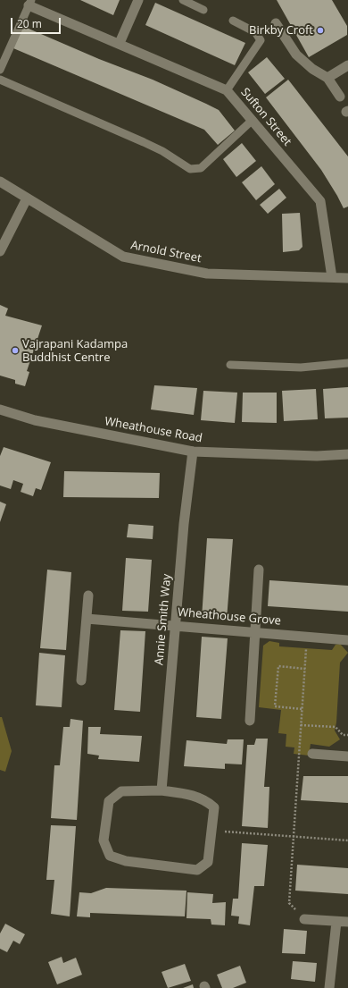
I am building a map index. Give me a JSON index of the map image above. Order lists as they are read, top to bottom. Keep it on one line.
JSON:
{"streets":{"street":["Sufton Street","Arnold Street","Wheathouse Road","Wheathouse Grove","Annie Smith Way"]},"crossings":[["Sufton Street","Arnold Street"],["Wheathouse Road","Annie Smith Way"],["Wheathouse Grove","Annie Smith Way"]],"places":["Birkby Croft","Vajrapani Kadampa Buddhist Centre"],"scale_bar":"20 m"}
